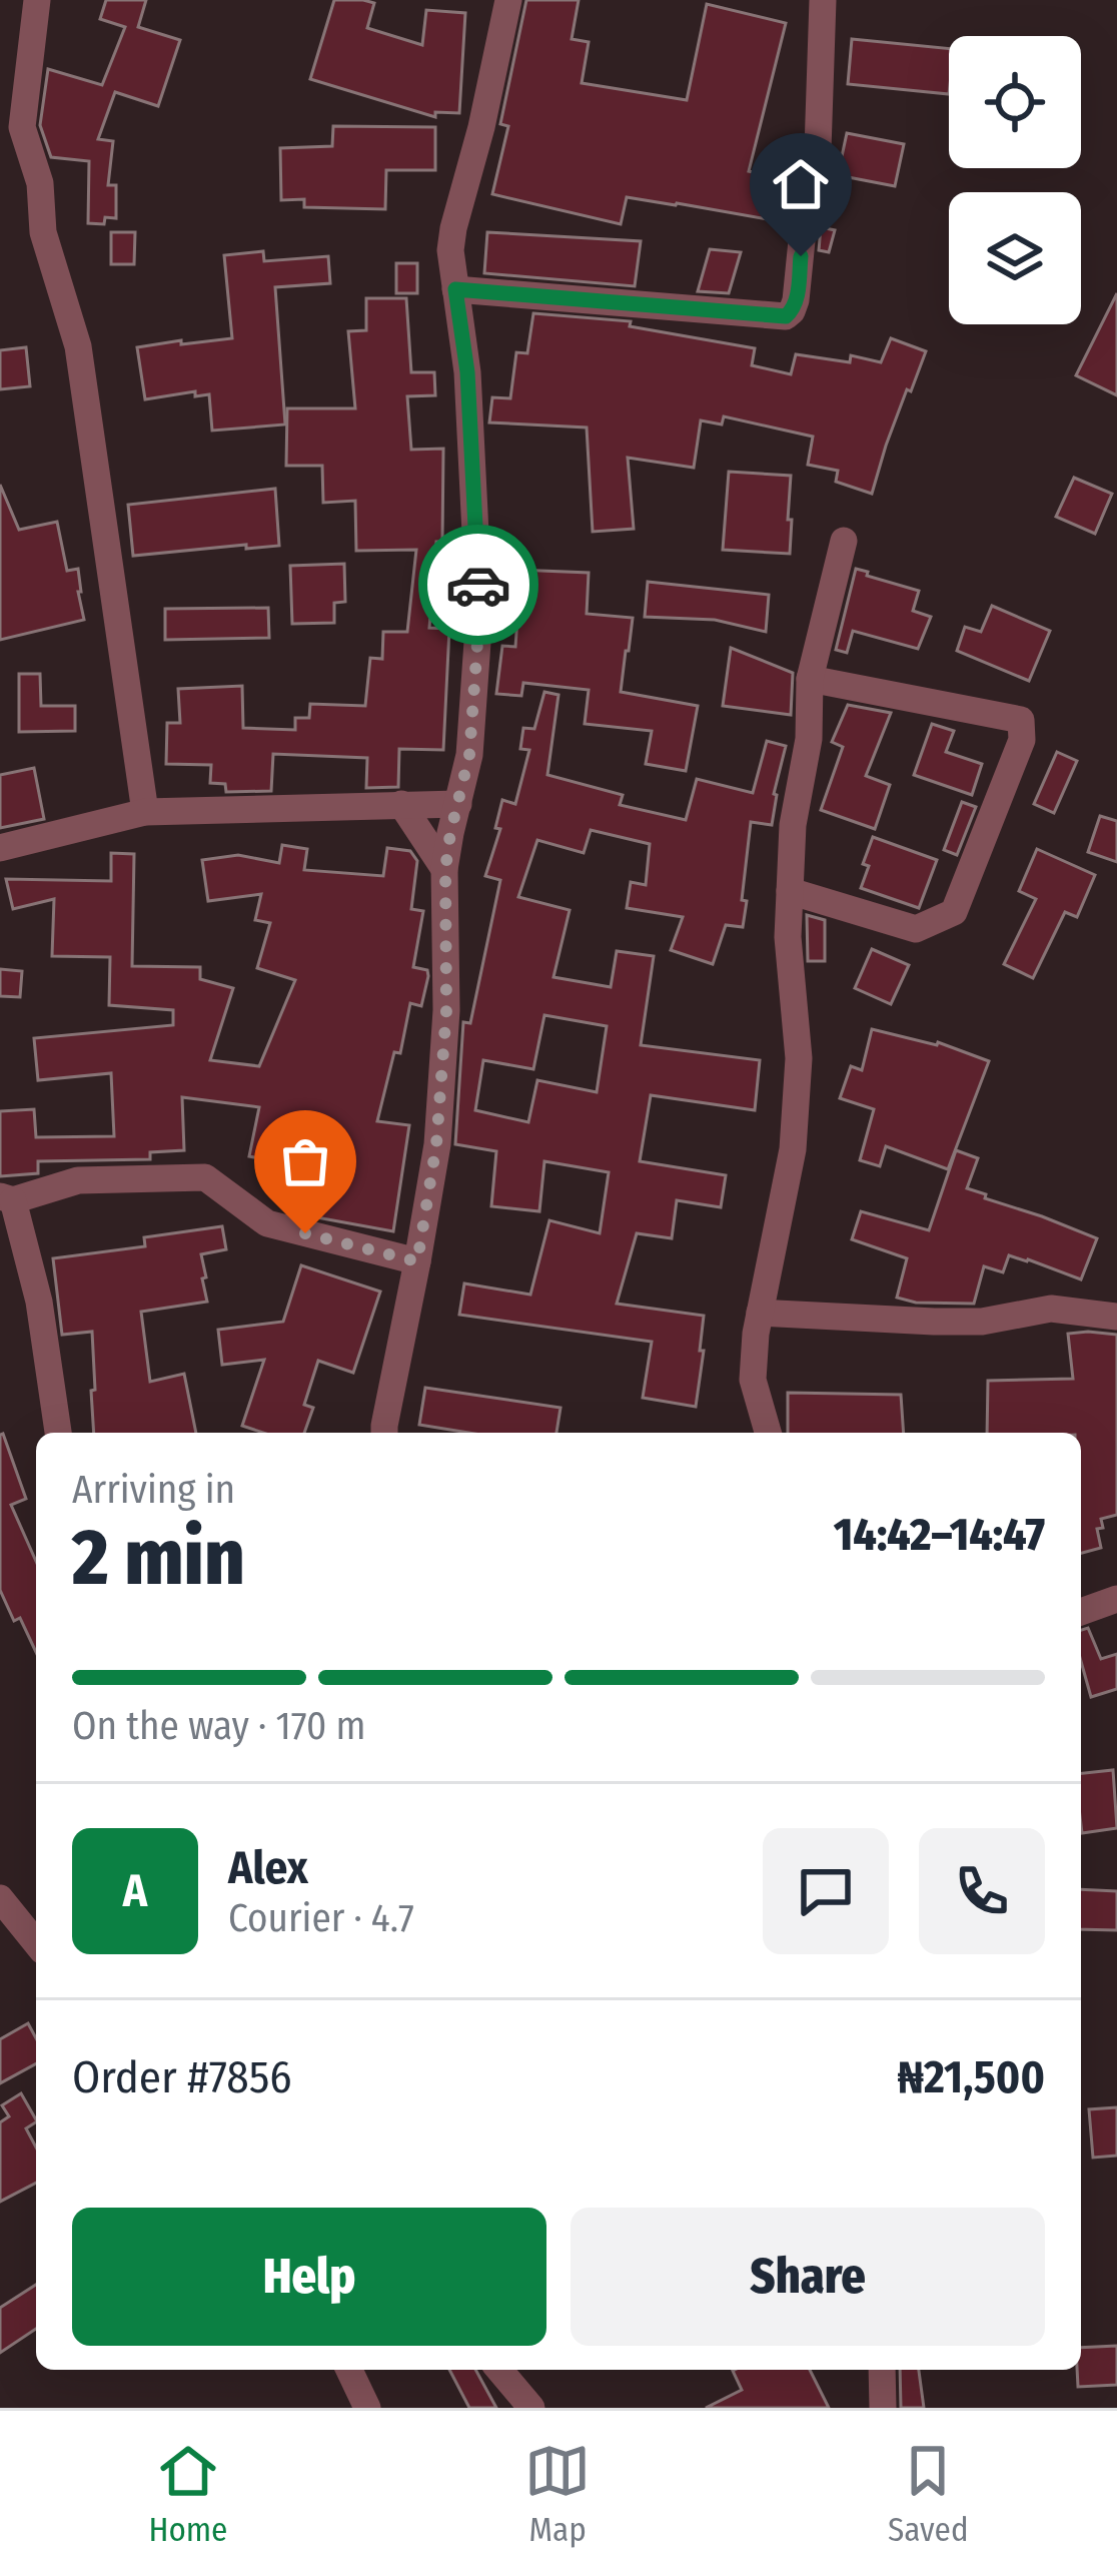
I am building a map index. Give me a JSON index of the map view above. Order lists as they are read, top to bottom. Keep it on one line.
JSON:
{"page":{"heading":["2 min","Arriving in","14:42–14:47"],"panel":["Alex","Courier · 4.7","Order #7856","₦21,500"],"bar":"On the way · 170 m","round":"A","buttons":["Help","Share"],"tabs":["Home","Map","Saved"]}}
